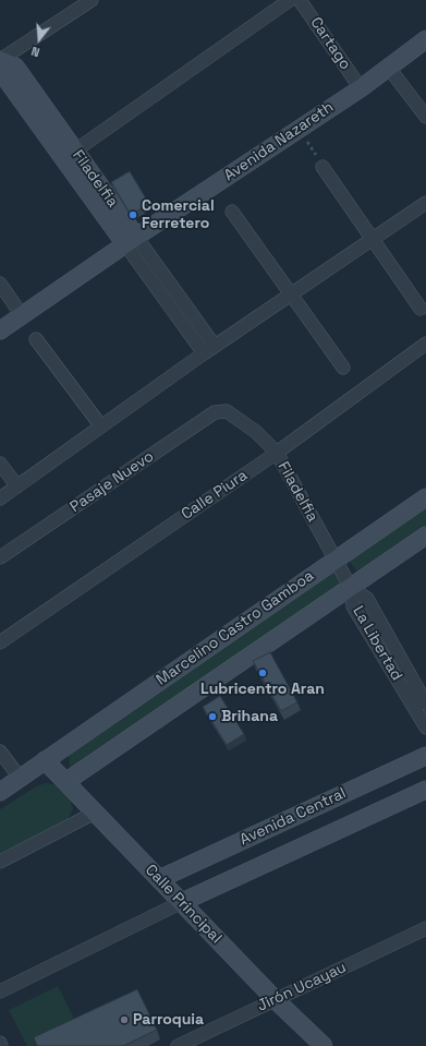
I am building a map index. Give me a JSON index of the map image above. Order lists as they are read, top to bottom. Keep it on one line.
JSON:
{"streets":{"main road":["Avenida Nazareth","Filadelfia","Marcelino Castro Gamboa","Avenida Central","Calle Principal"],"street":["Cartago","Pasaje Nuevo","Calle Piura","La Libertad","Jirón Ucayau"]},"crossings":[["Cartago","Avenida Nazareth"],["Avenida Nazareth","Filadelfia"],["Filadelfia","Pasaje Nuevo"],["Filadelfia","Calle Piura"],["Filadelfia","Marcelino Castro Gamboa"],["Filadelfia","La Libertad"],["Marcelino Castro Gamboa","La Libertad"],["Marcelino Castro Gamboa","Calle Principal"],["Avenida Central","Calle Principal"],["Calle Principal","Jirón Ucayau"]],"places":["Comercial Ferretero","Lubricentro Aran","Brihana","Parroquia"],"north":"bottom"}
